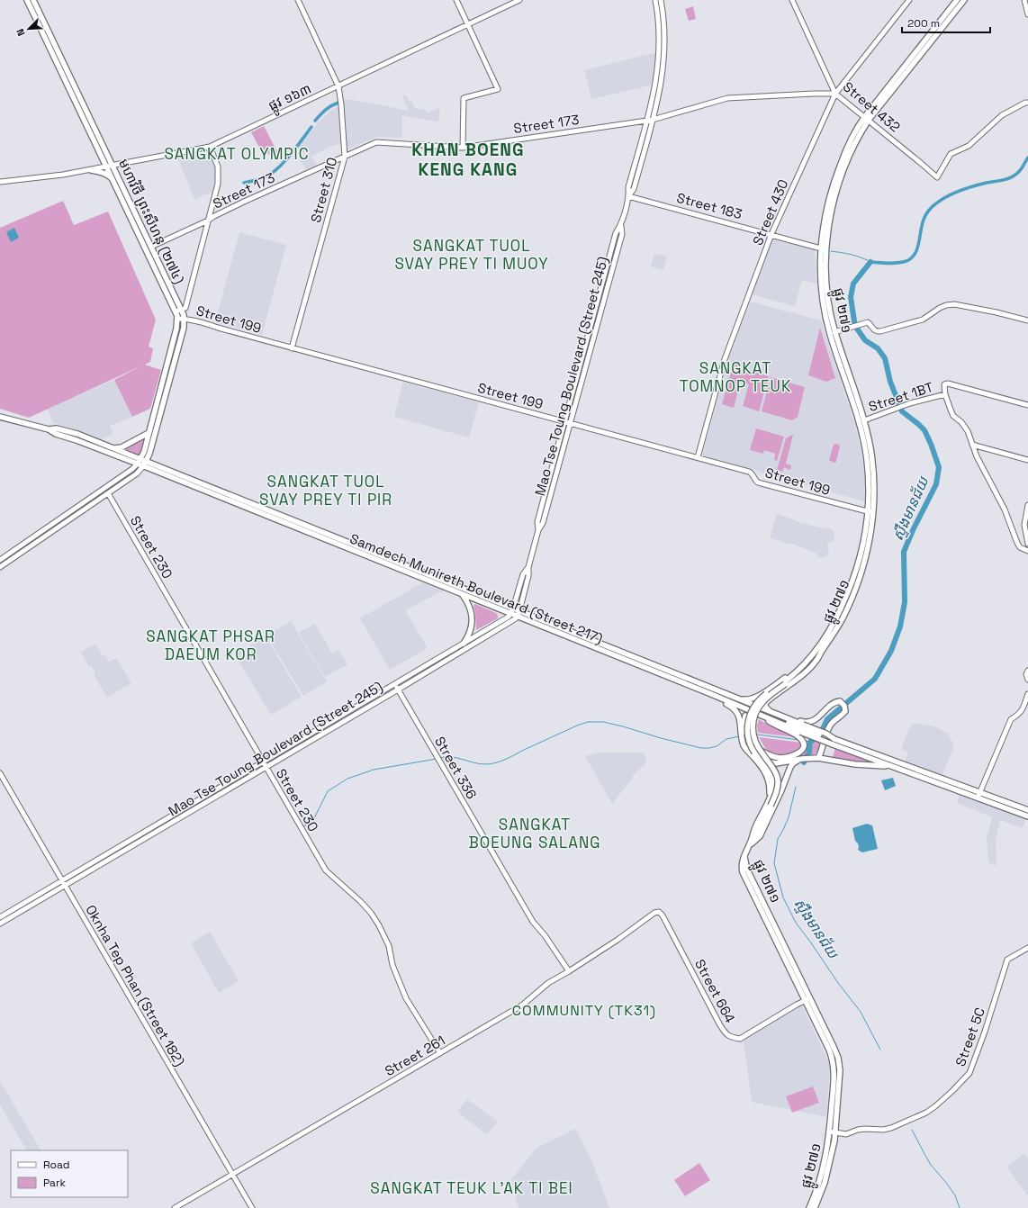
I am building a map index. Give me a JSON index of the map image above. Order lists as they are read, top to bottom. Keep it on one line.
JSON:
{"streets":{"main road":["មហាវិថី ព្រះសីហនុ (២៧៤)","ផ្លូវ ២៧១","Samdech Munireth Boulevard (Street 217)"],"street":["ផ្លូវ ១៦៣","Street 432","Street 173","Street 310","Street 183","Street 430","Street 199","Mao Tse Toung Boulevard (Street 245)","Street 1BT","Street 230","Street 336","Oknha Tep Phan (Street 182)","Street 664","Street 5C","Street 261"]},"crossings":[["ផ្លូវ ១៦៣","Street 310"],["ផ្លូវ ១៦៣","មហាវិថី ព្រះសីហនុ (២៧៤)"],["Street 432","Street 173"],["Street 432","Street 430"],["Street 432","ផ្លូវ ២៧១"],["Street 173","Street 310"],["Street 173","Street 430"],["Street 173","មហាវិថី ព្រះសីហនុ (២៧៤)"],["Street 173","Mao Tse Toung Boulevard (Street 245)"],["Street 310","Street 199"],["Street 183","Street 430"],["Street 183","ផ្លូវ ២៧១"],["Street 183","Mao Tse Toung Boulevard (Street 245)"],["Street 430","Street 199"],["មហាវិថី ព្រះសីហនុ (២៧៤)","Street 199"],["មហាវិថី ព្រះសីហនុ (២៧៤)","Samdech Munireth Boulevard (Street 217)"],["ផ្លូវ ២៧១","Street 199"],["ផ្លូវ ២៧១","Street 1BT"],["ផ្លូវ ២៧១","Street 664"],["ផ្លូវ ២៧១","Street 5C"],["Street 199","Mao Tse Toung Boulevard (Street 245)"],["Mao Tse Toung Boulevard (Street 245)","Street 230"],["Mao Tse Toung Boulevard (Street 245)","Samdech Munireth Boulevard (Street 217)"],["Mao Tse Toung Boulevard (Street 245)","Street 336"],["Mao Tse Toung Boulevard (Street 245)","Oknha Tep Phan (Street 182)"],["Street 230","Street 261"],["Street 336","Street 261"],["Oknha Tep Phan (Street 182)","Street 261"],["Street 664","Street 261"]],"districts":["KHAN BOENG KENG KANG","SANGKAT OLYMPIC","SANGKAT TUOL SVAY PREY TI MUOY","SANGKAT TOMNOP TEUK","SANGKAT TUOL SVAY PREY TI PIR","SANGKAT PHSAR DAEUM KOR","SANGKAT BOEUNG SALANG","COMMUNITY (TK31)","SANGKAT TEUK L'AK TI BEI"],"water":["ស្ទឹងមានជ័យ"],"legend":["Road","Park"],"scale_bar":"200 m","north":"bottom left"}
